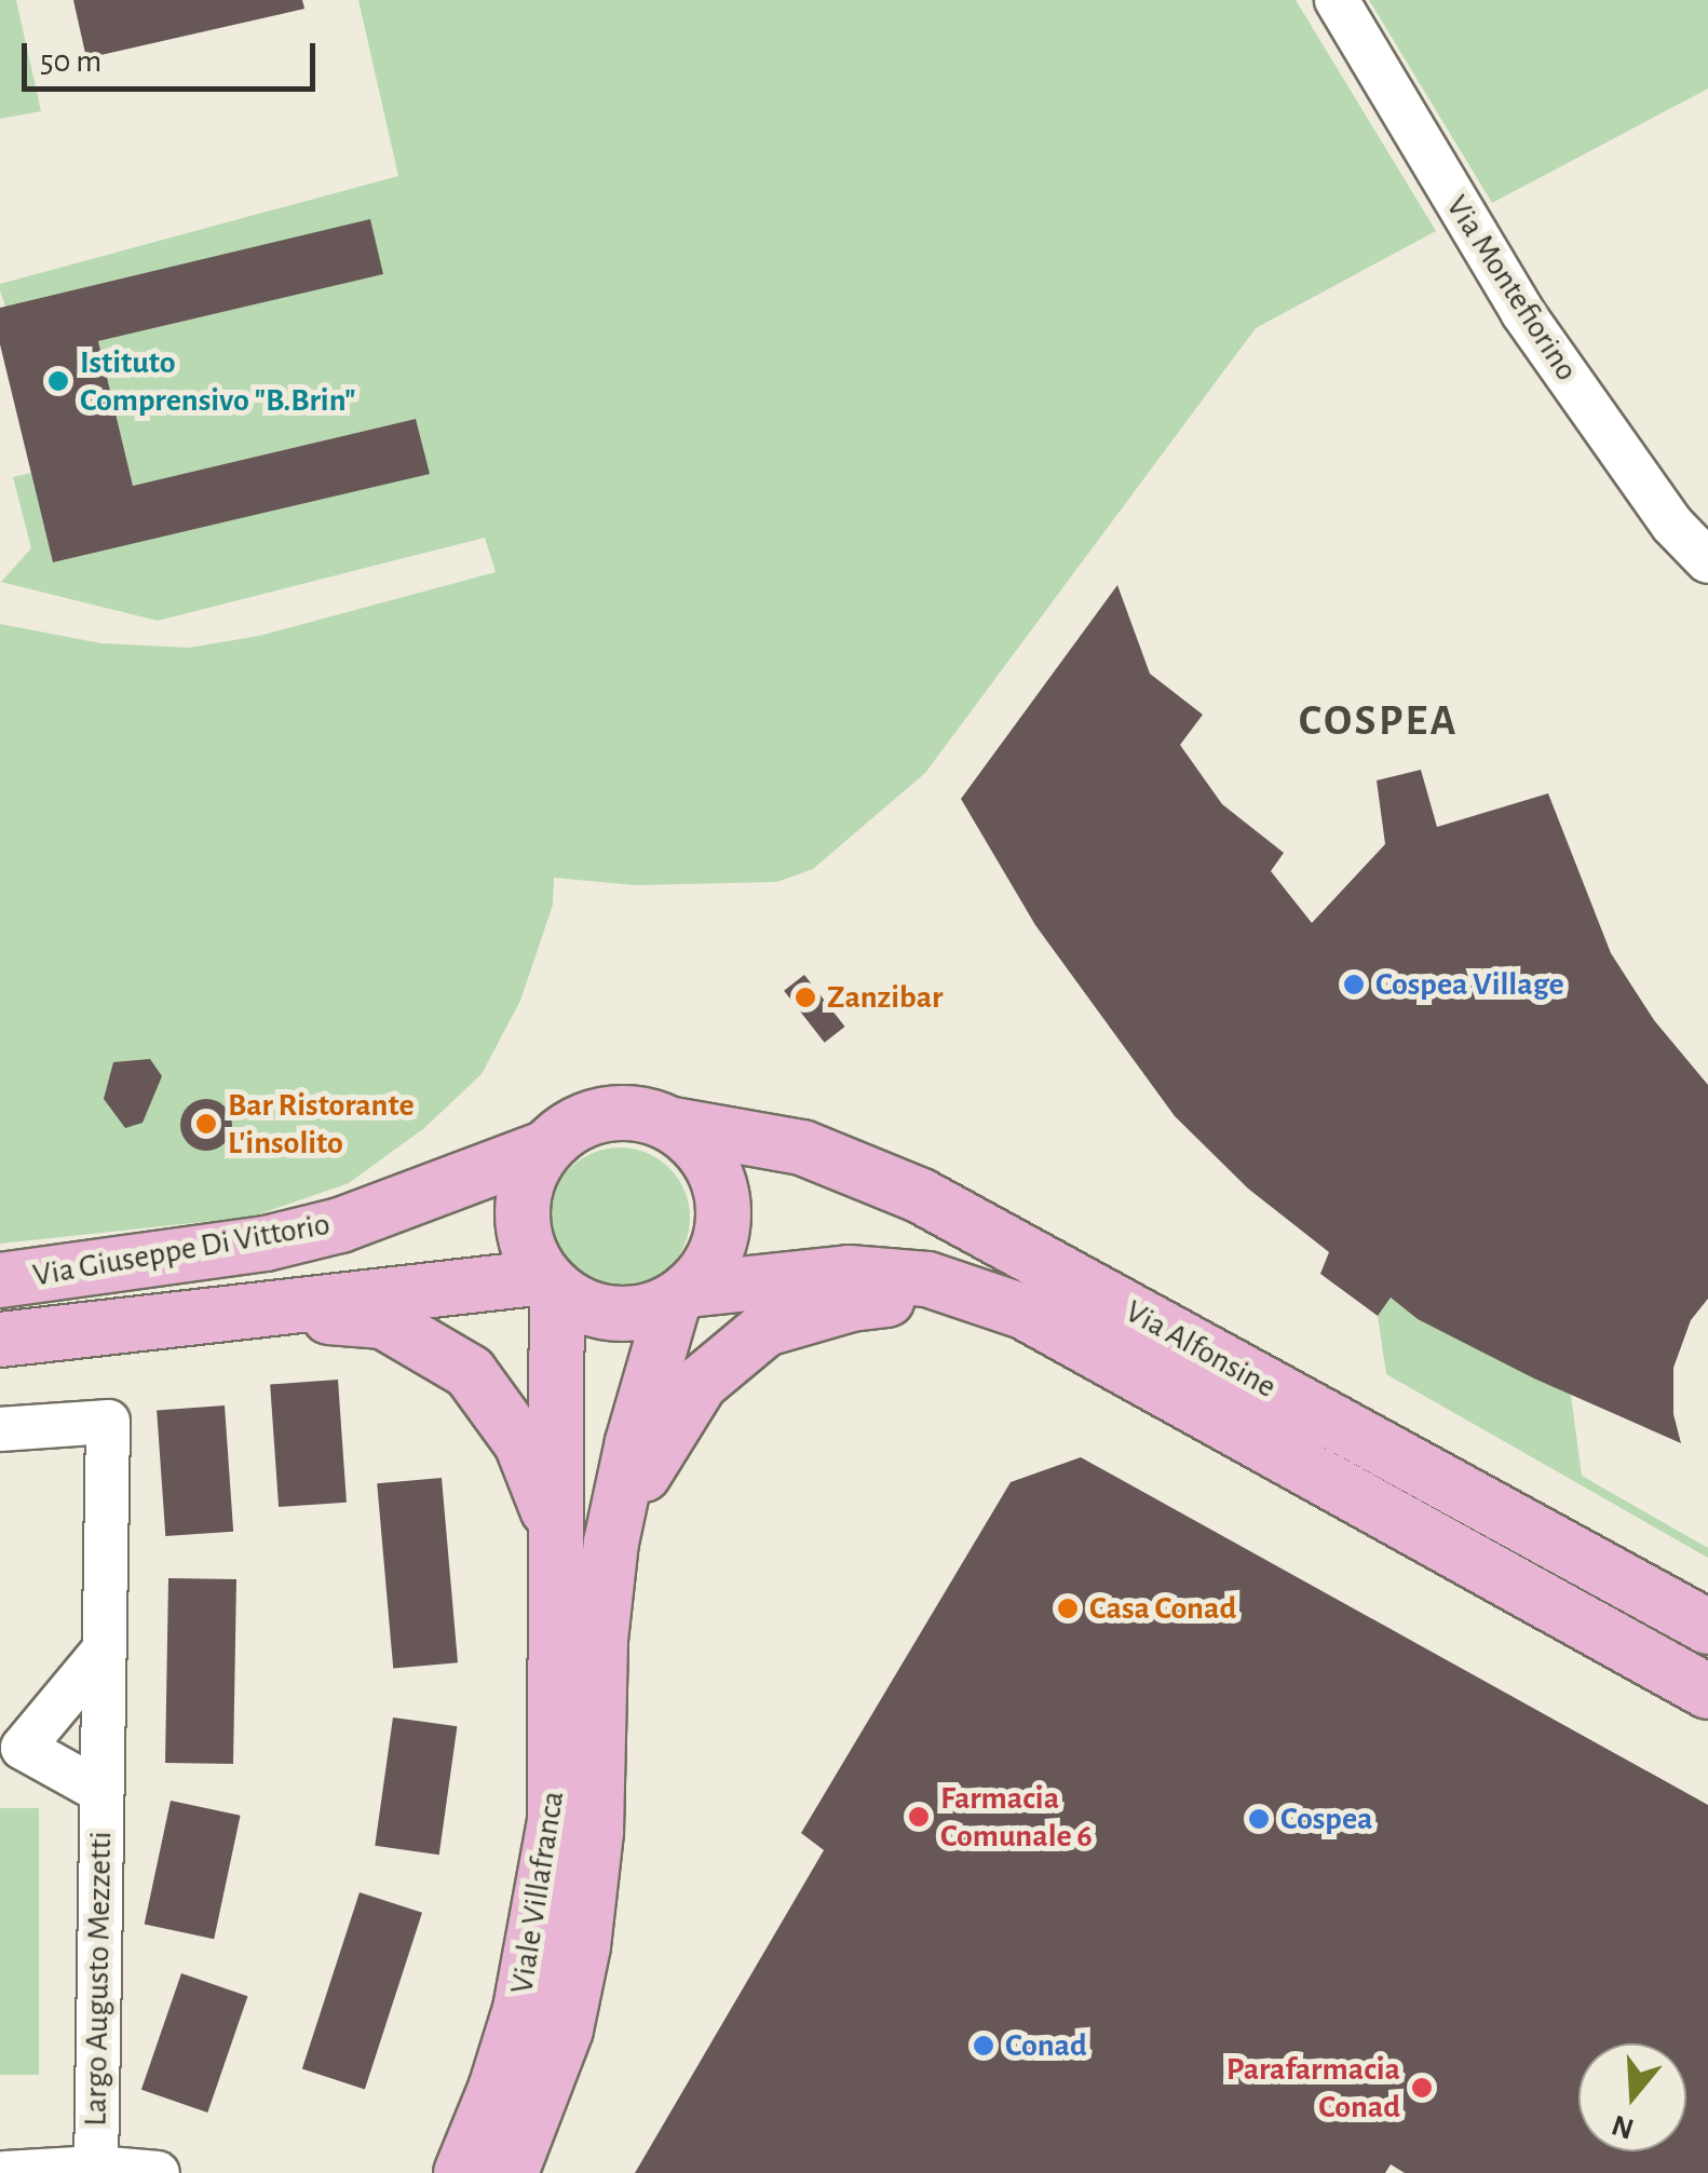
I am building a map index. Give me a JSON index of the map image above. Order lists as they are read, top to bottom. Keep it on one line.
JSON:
{"streets":{"main road":["Via Giuseppe Di Vittorio","Via Alfonsine","Viale Villafranca"],"street":["Via Montefiorino","Largo Augusto Mezzetti"]},"crossings":[["Via Giuseppe Di Vittorio","Via Alfonsine"],["Via Giuseppe Di Vittorio","Viale Villafranca"],["Via Alfonsine","Viale Villafranca"]],"districts":["COSPEA"],"places":["Istituto Comprensivo \"B.Brin\"","Cospea Village","Zanzibar","Bar Ristorante L'insolito","Casa Conad","Farmacia Comunale 6","Cospea","Conad","Parafarmacia Conad"],"scale_bar":"50 m","north":"bottom"}
